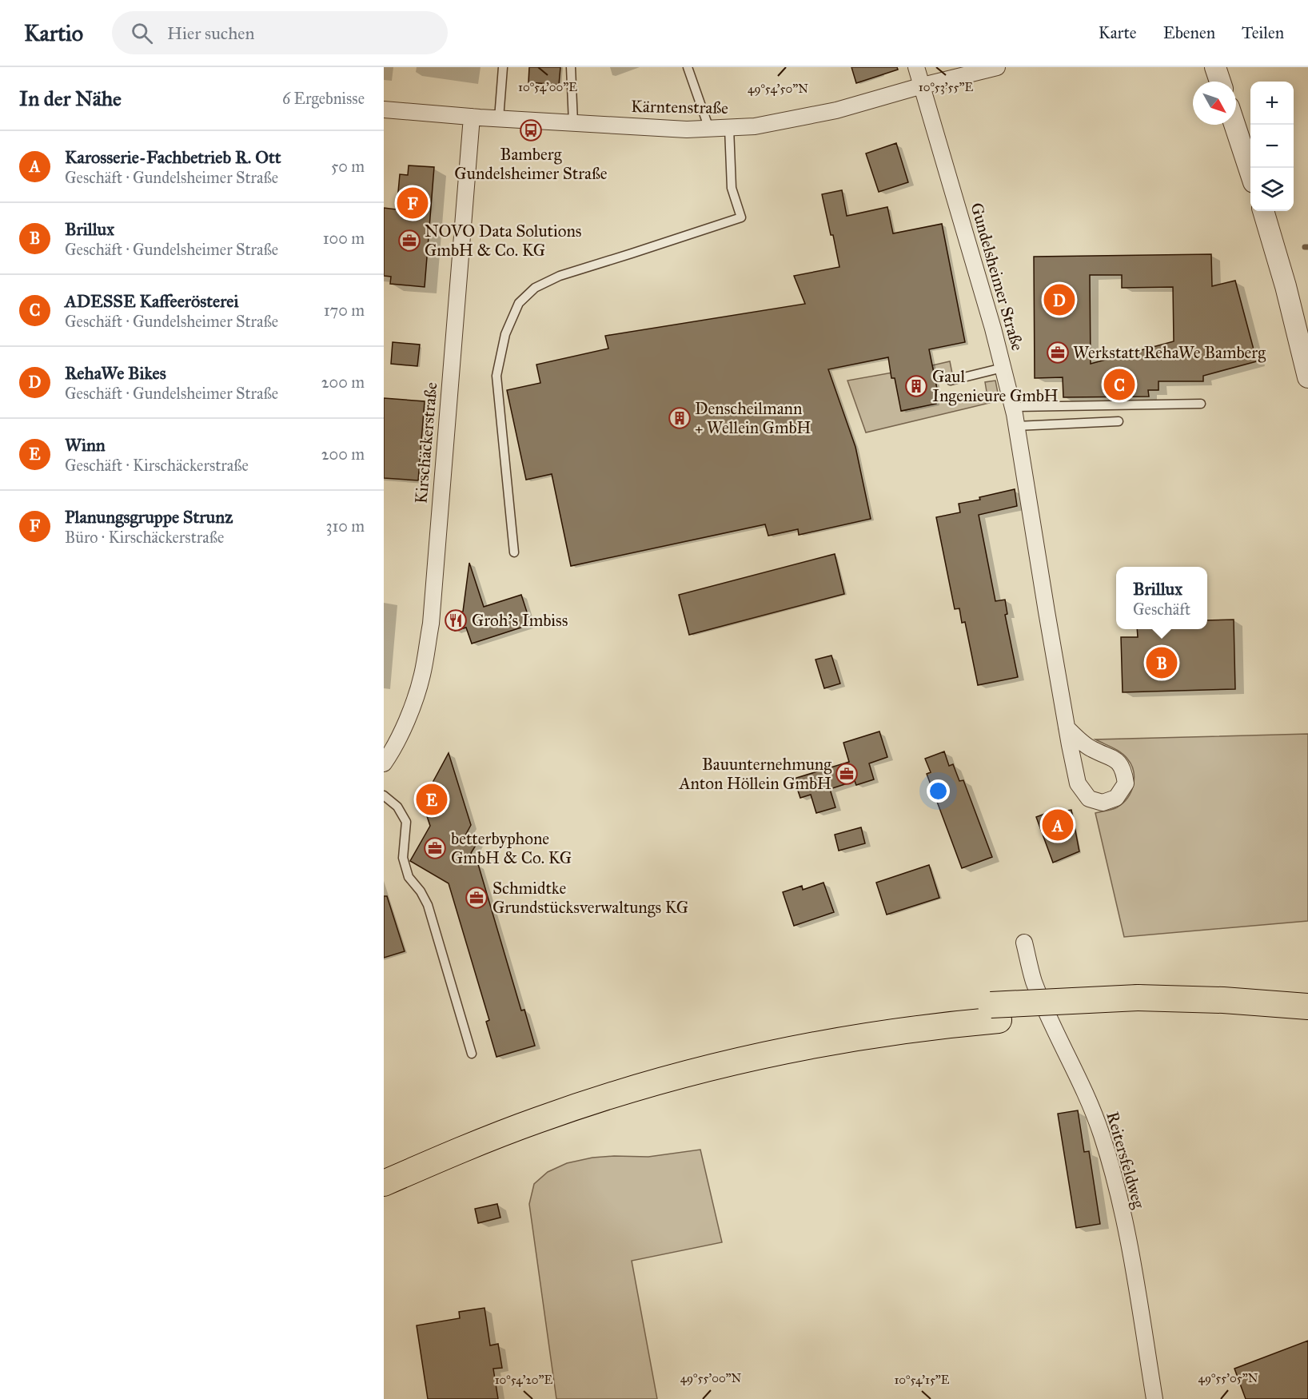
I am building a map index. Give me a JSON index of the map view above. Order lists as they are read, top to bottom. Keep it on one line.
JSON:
{"streets":{"street":["Kärntenstraße","Gundelsheimer Straße","Kirschäckerstraße","Reitersfeldweg"]},"crossings":[["Kärntenstraße","Gundelsheimer Straße"],["Kärntenstraße","Kirschäckerstraße"]],"places":{"bus stop":["Bamberg Gundelsheimer Straße"],"office":["NOVO Data Solutions GmbH & Co. KG","Werkstatt RehaWe Bamberg","Bauunternehmung Anton Höllein GmbH","betterbyphone GmbH & Co. KG","Schmidtke Grundstücksverwaltungs KG"],"building":["Gaul Ingenieure GmbH","Denscheilmann + Wellein GmbH"],"restaurant":["Groh's Imbiss"]},"north":"bottom right","page":{"header":"Kartio","search":"Hier suchen","nav":["Karte","Ebenen","Teilen"],"heading":["In der Nähe","6 Ergebnisse"],"map_buttons":["+","−"],"list":[{"mark":"A","name":"Karosserie-Fachbetrieb R. Ott","note":"Geschäft · Gundelsheimer Straße","value":"50 m"},{"mark":"B","name":"Brillux","note":"Geschäft · Gundelsheimer Straße","value":"100 m"},{"mark":"C","name":"ADESSE Kaffeerösterei","note":"Geschäft · Gundelsheimer Straße","value":"170 m"},{"mark":"D","name":"RehaWe Bikes","note":"Geschäft · Gundelsheimer Straße","value":"200 m"},{"mark":"E","name":"Winn","note":"Geschäft · Kirschäckerstraße","value":"200 m"},{"mark":"F","name":"Planungsgruppe Strunz","note":"Büro · Kirschäckerstraße","value":"310 m"}],"pins":["F","D","C","B","E","A"],"popup":["Brillux","Geschäft"]},"coordinates":["10°54'00\"E","10°53'55\"E","49°54'50\"N","49°55'00\"N","49°55'05\"N","10°54'20\"E","10°54'15\"E"]}
